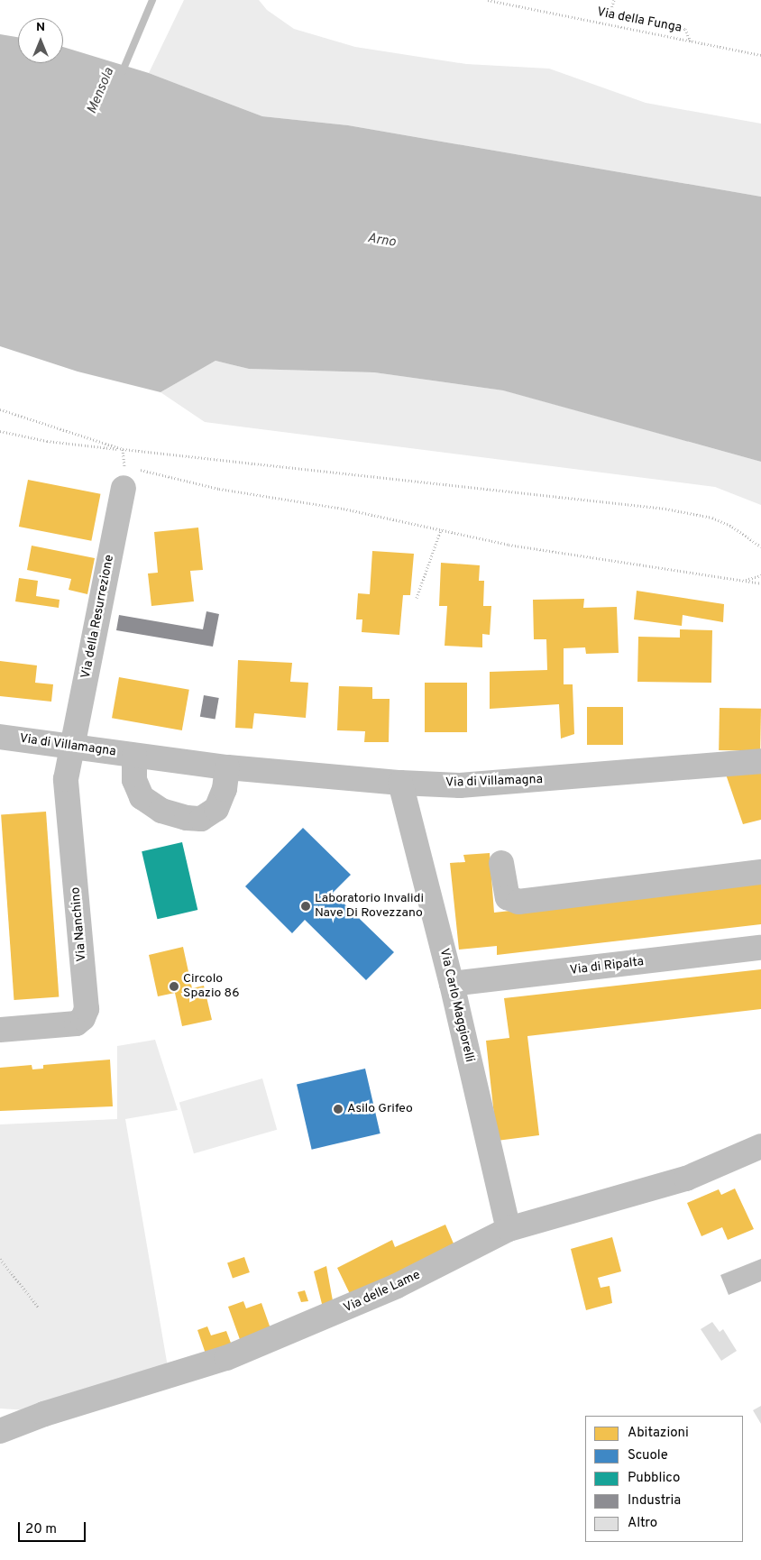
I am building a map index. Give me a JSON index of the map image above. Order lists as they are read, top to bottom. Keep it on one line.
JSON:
{"streets":{"street":["Via della Resurrezione","Via di Villamagna","Via Nanchino","Via di Ripalta","Via Carlo Maggiorelli","Via delle Lame"],"path":["Via della Funga"]},"crossings":[["Via della Resurrezione","Via di Villamagna"],["Via della Resurrezione","Via Nanchino"],["Via di Villamagna","Via Nanchino"],["Via di Villamagna","Via Carlo Maggiorelli"],["Via di Ripalta","Via Carlo Maggiorelli"],["Via Carlo Maggiorelli","Via delle Lame"]],"water":["Mensola","Arno"],"places":["Laboratorio Invalidi Nave Di Rovezzano","Circolo Spazio 86","Asilo Grifeo"],"legend":["Abitazioni","Scuole","Pubblico","Industria","Altro"],"scale_bar":"20 m","north":"top"}
